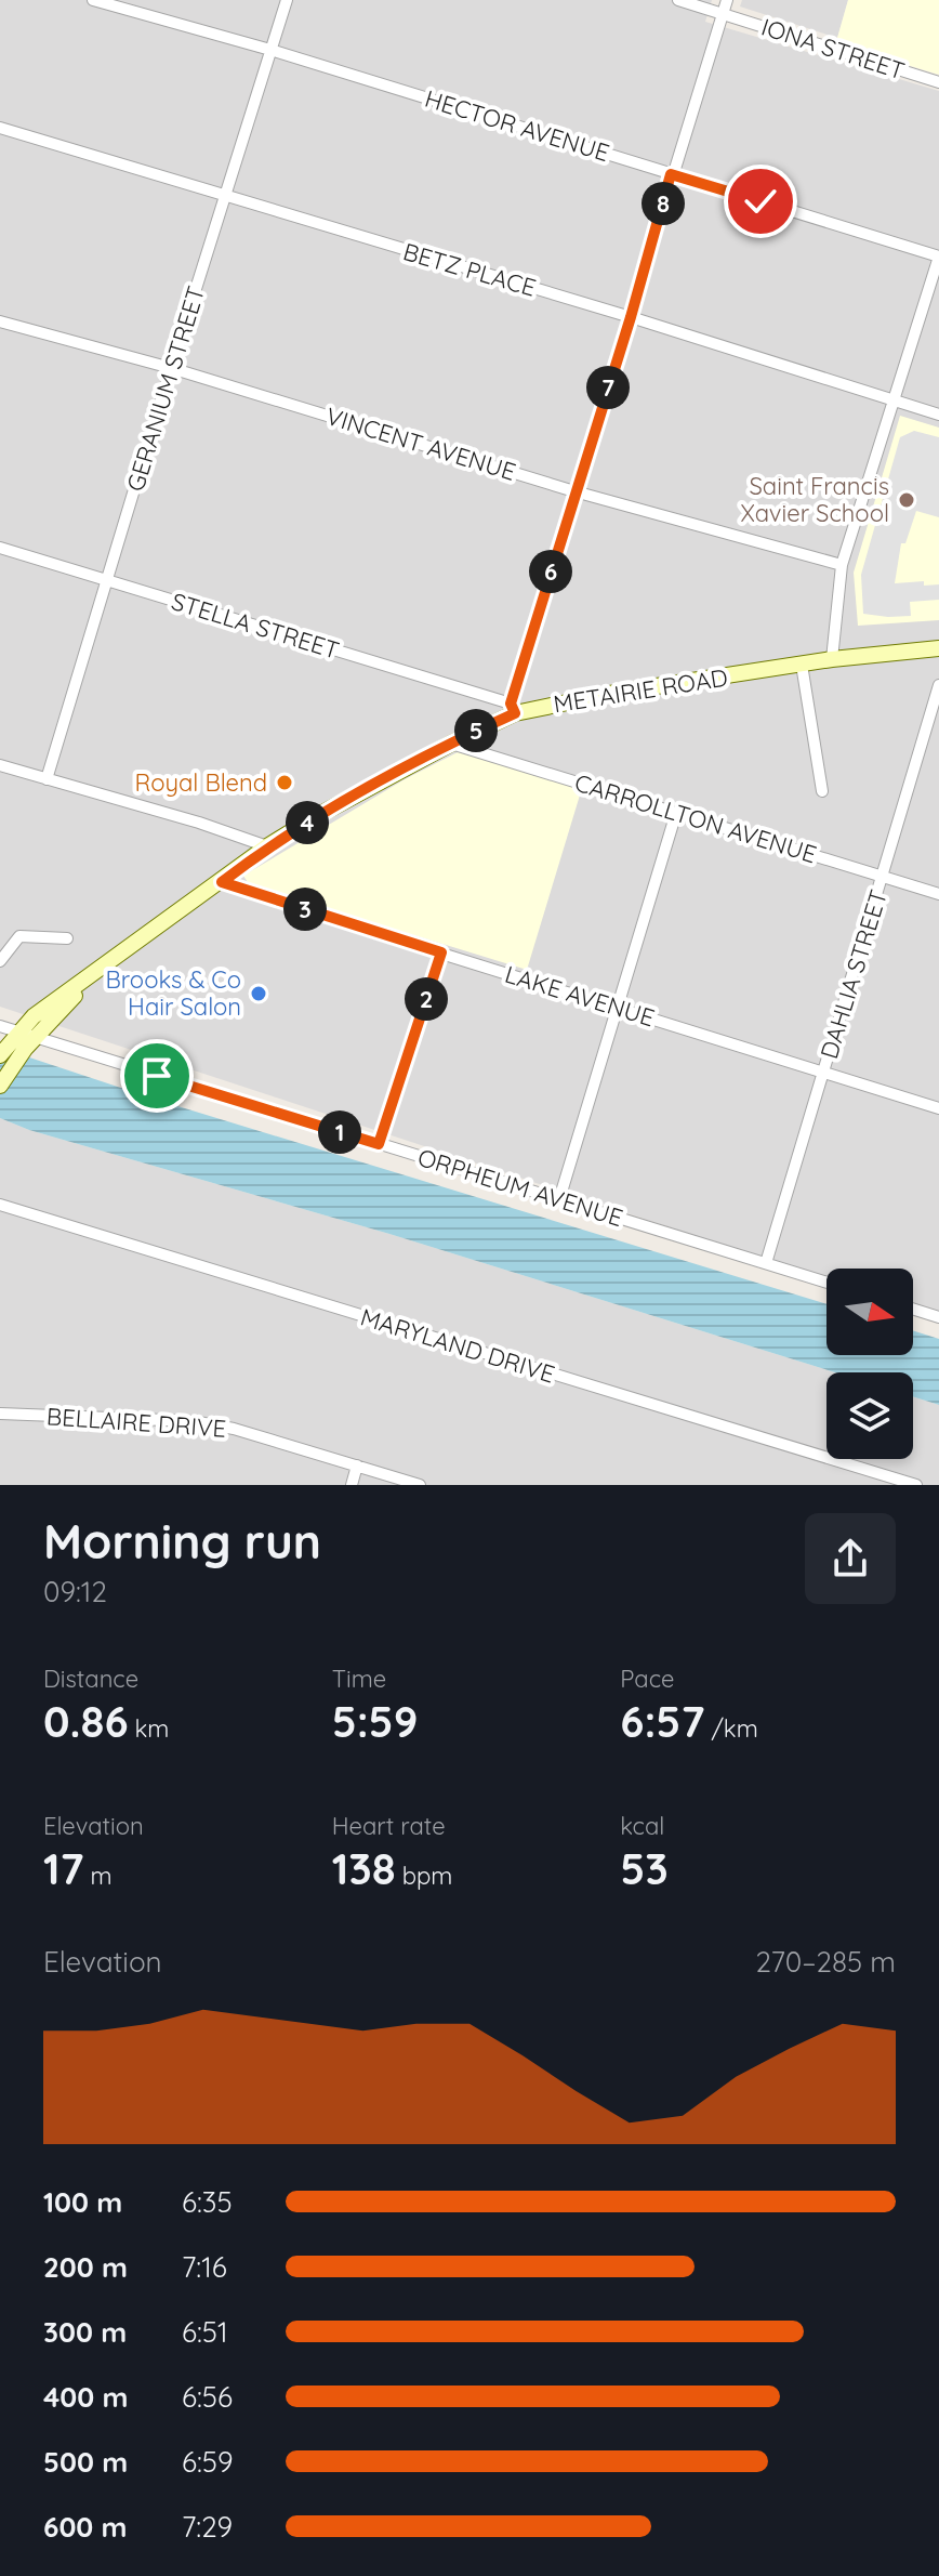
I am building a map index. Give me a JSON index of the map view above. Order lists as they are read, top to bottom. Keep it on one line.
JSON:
{"streets":{"main road":["METAIRIE ROAD"],"street":["IONA STREET","HECTOR AVENUE","BETZ PLACE","GERANIUM STREET","VINCENT AVENUE","STELLA STREET","CARROLLTON AVENUE","DAHLIA STREET","LAKE AVENUE","ORPHEUM AVENUE","MARYLAND DRIVE","BELLAIRE DRIVE"]},"crossings":[["HECTOR AVENUE","GERANIUM STREET"],["BETZ PLACE","GERANIUM STREET"],["GERANIUM STREET","VINCENT AVENUE"],["GERANIUM STREET","STELLA STREET"],["STELLA STREET","METAIRIE ROAD"],["METAIRIE ROAD","CARROLLTON AVENUE"],["METAIRIE ROAD","LAKE AVENUE"],["METAIRIE ROAD","ORPHEUM AVENUE"],["CARROLLTON AVENUE","DAHLIA STREET"],["DAHLIA STREET","LAKE AVENUE"],["DAHLIA STREET","ORPHEUM AVENUE"]],"places":["Saint Francis Xavier School","Royal Blend","Brooks & Co Hair Salon"],"north":"right","page":{"pins":["8","7","6","5","4","3","2","1"],"heading":["Morning run","09:12"],"stats":[["Distance","0.86 km"],["Time","5:59"],["Pace","6:57 /km"],["Elevation","17 m"],["Heart rate","138 bpm"],["kcal","53"]],"chart":["Elevation","270–285 m"],"list":[{"name":"100 m","note":"6:35"},{"name":"200 m","note":"7:16"},{"name":"300 m","note":"6:51"},{"name":"400 m","note":"6:56"},{"name":"500 m","note":"6:59"},{"name":"600 m","note":"7:29"}]}}
